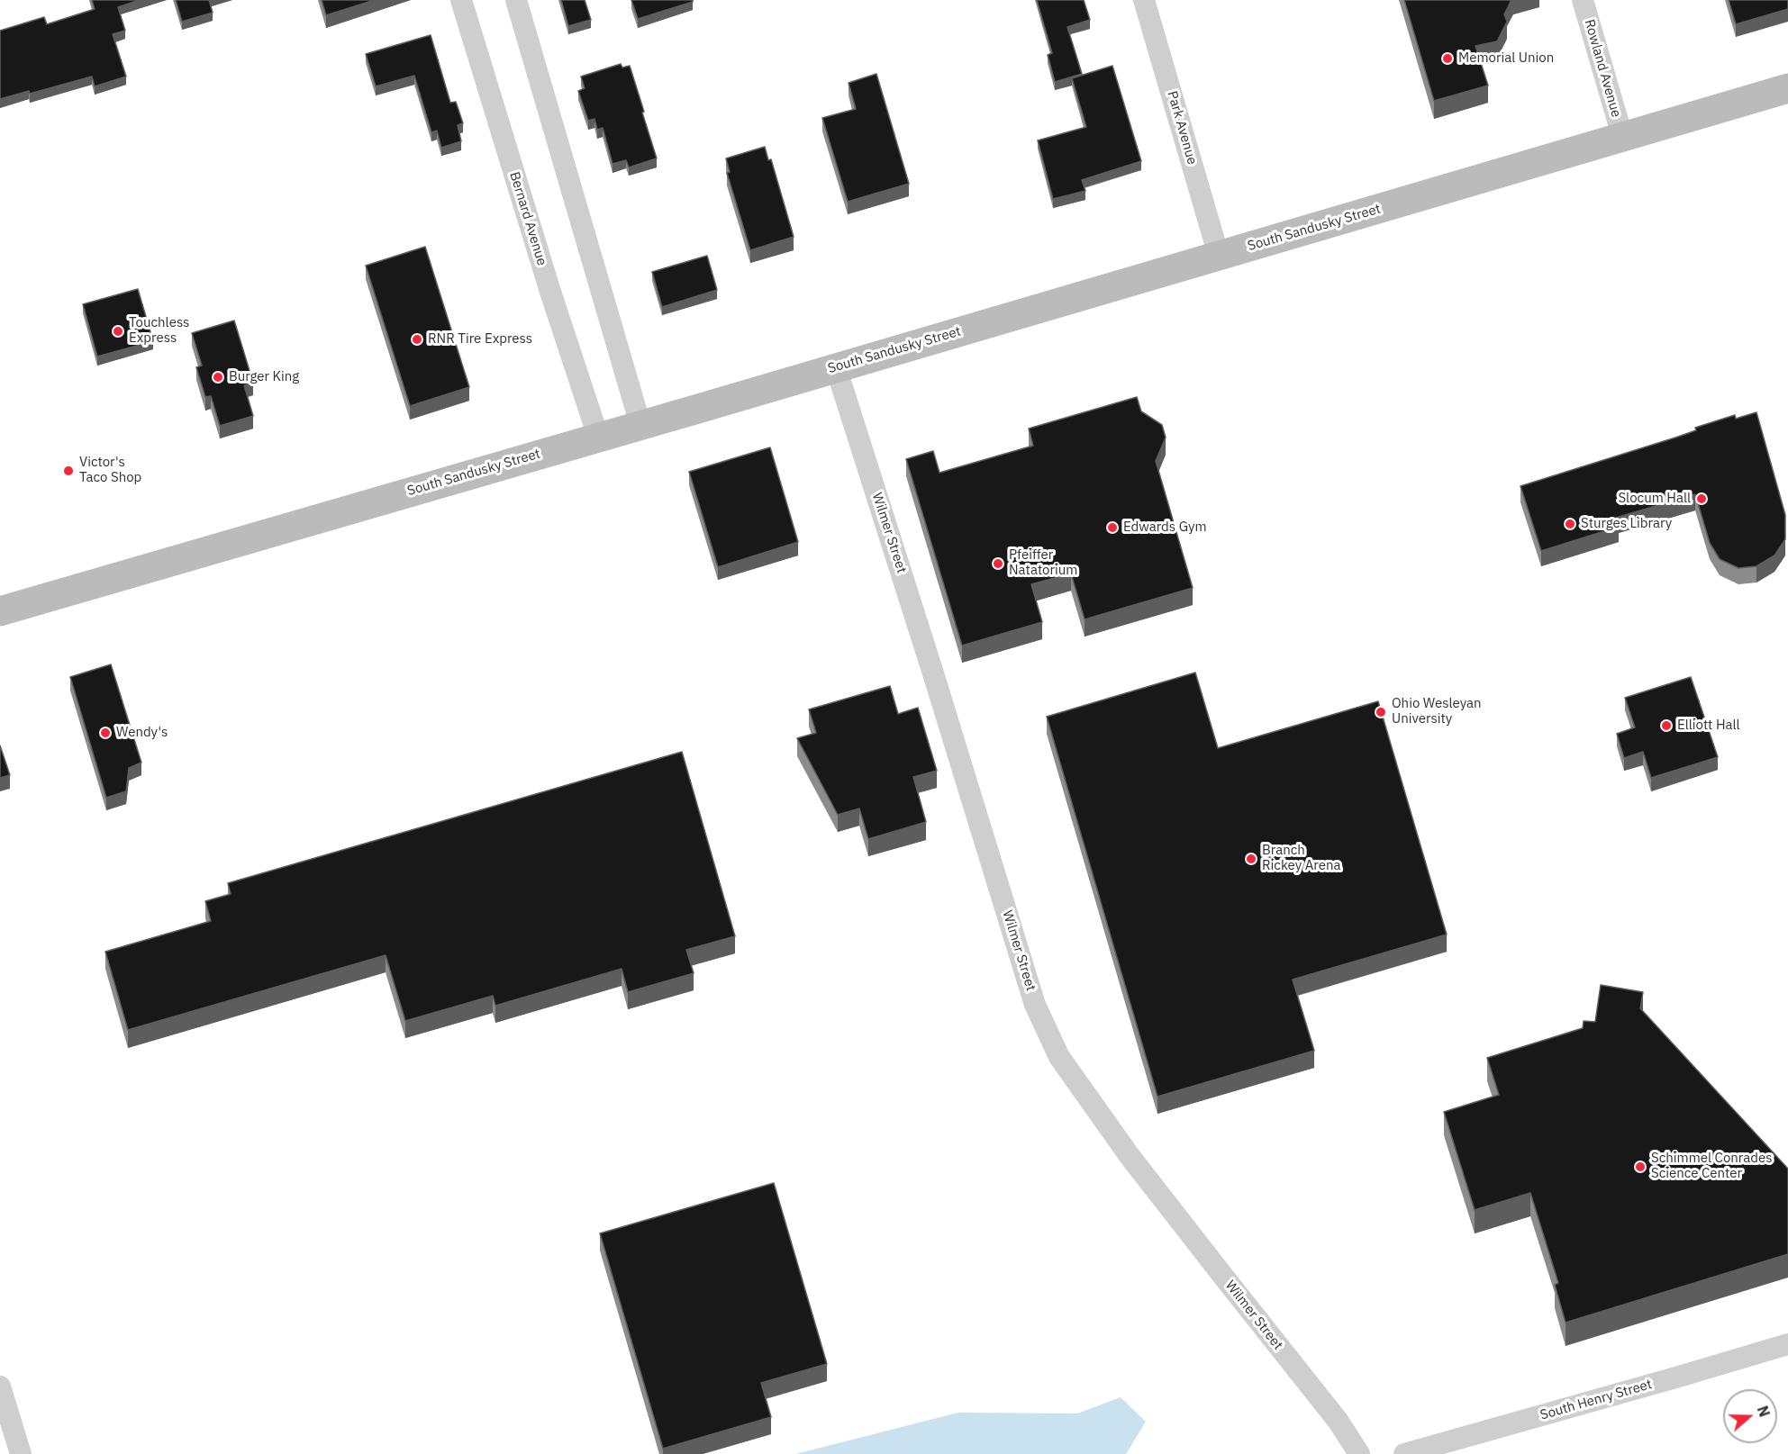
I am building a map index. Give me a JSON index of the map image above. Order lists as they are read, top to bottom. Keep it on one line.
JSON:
{"streets":{"street":["Rowland Avenue","Park Avenue","Bernard Avenue","South Sandusky Street","Wilmer Street","South Henry Street"]},"crossings":[["Rowland Avenue","South Sandusky Street"],["Park Avenue","South Sandusky Street"],["Bernard Avenue","South Sandusky Street"],["South Sandusky Street","Wilmer Street"]],"places":["Memorial Union","Touchless Express","RNR Tire Express","Burger King","Victor's Taco Shop","Slocum Hall","Sturges Library","Edwards Gym","Pfeiffer Natatorium","Ohio Wesleyan University","Elliott Hall","Wendy's","Branch Rickey Arena","Schimmel Conrades Science Center"],"north":"right"}
